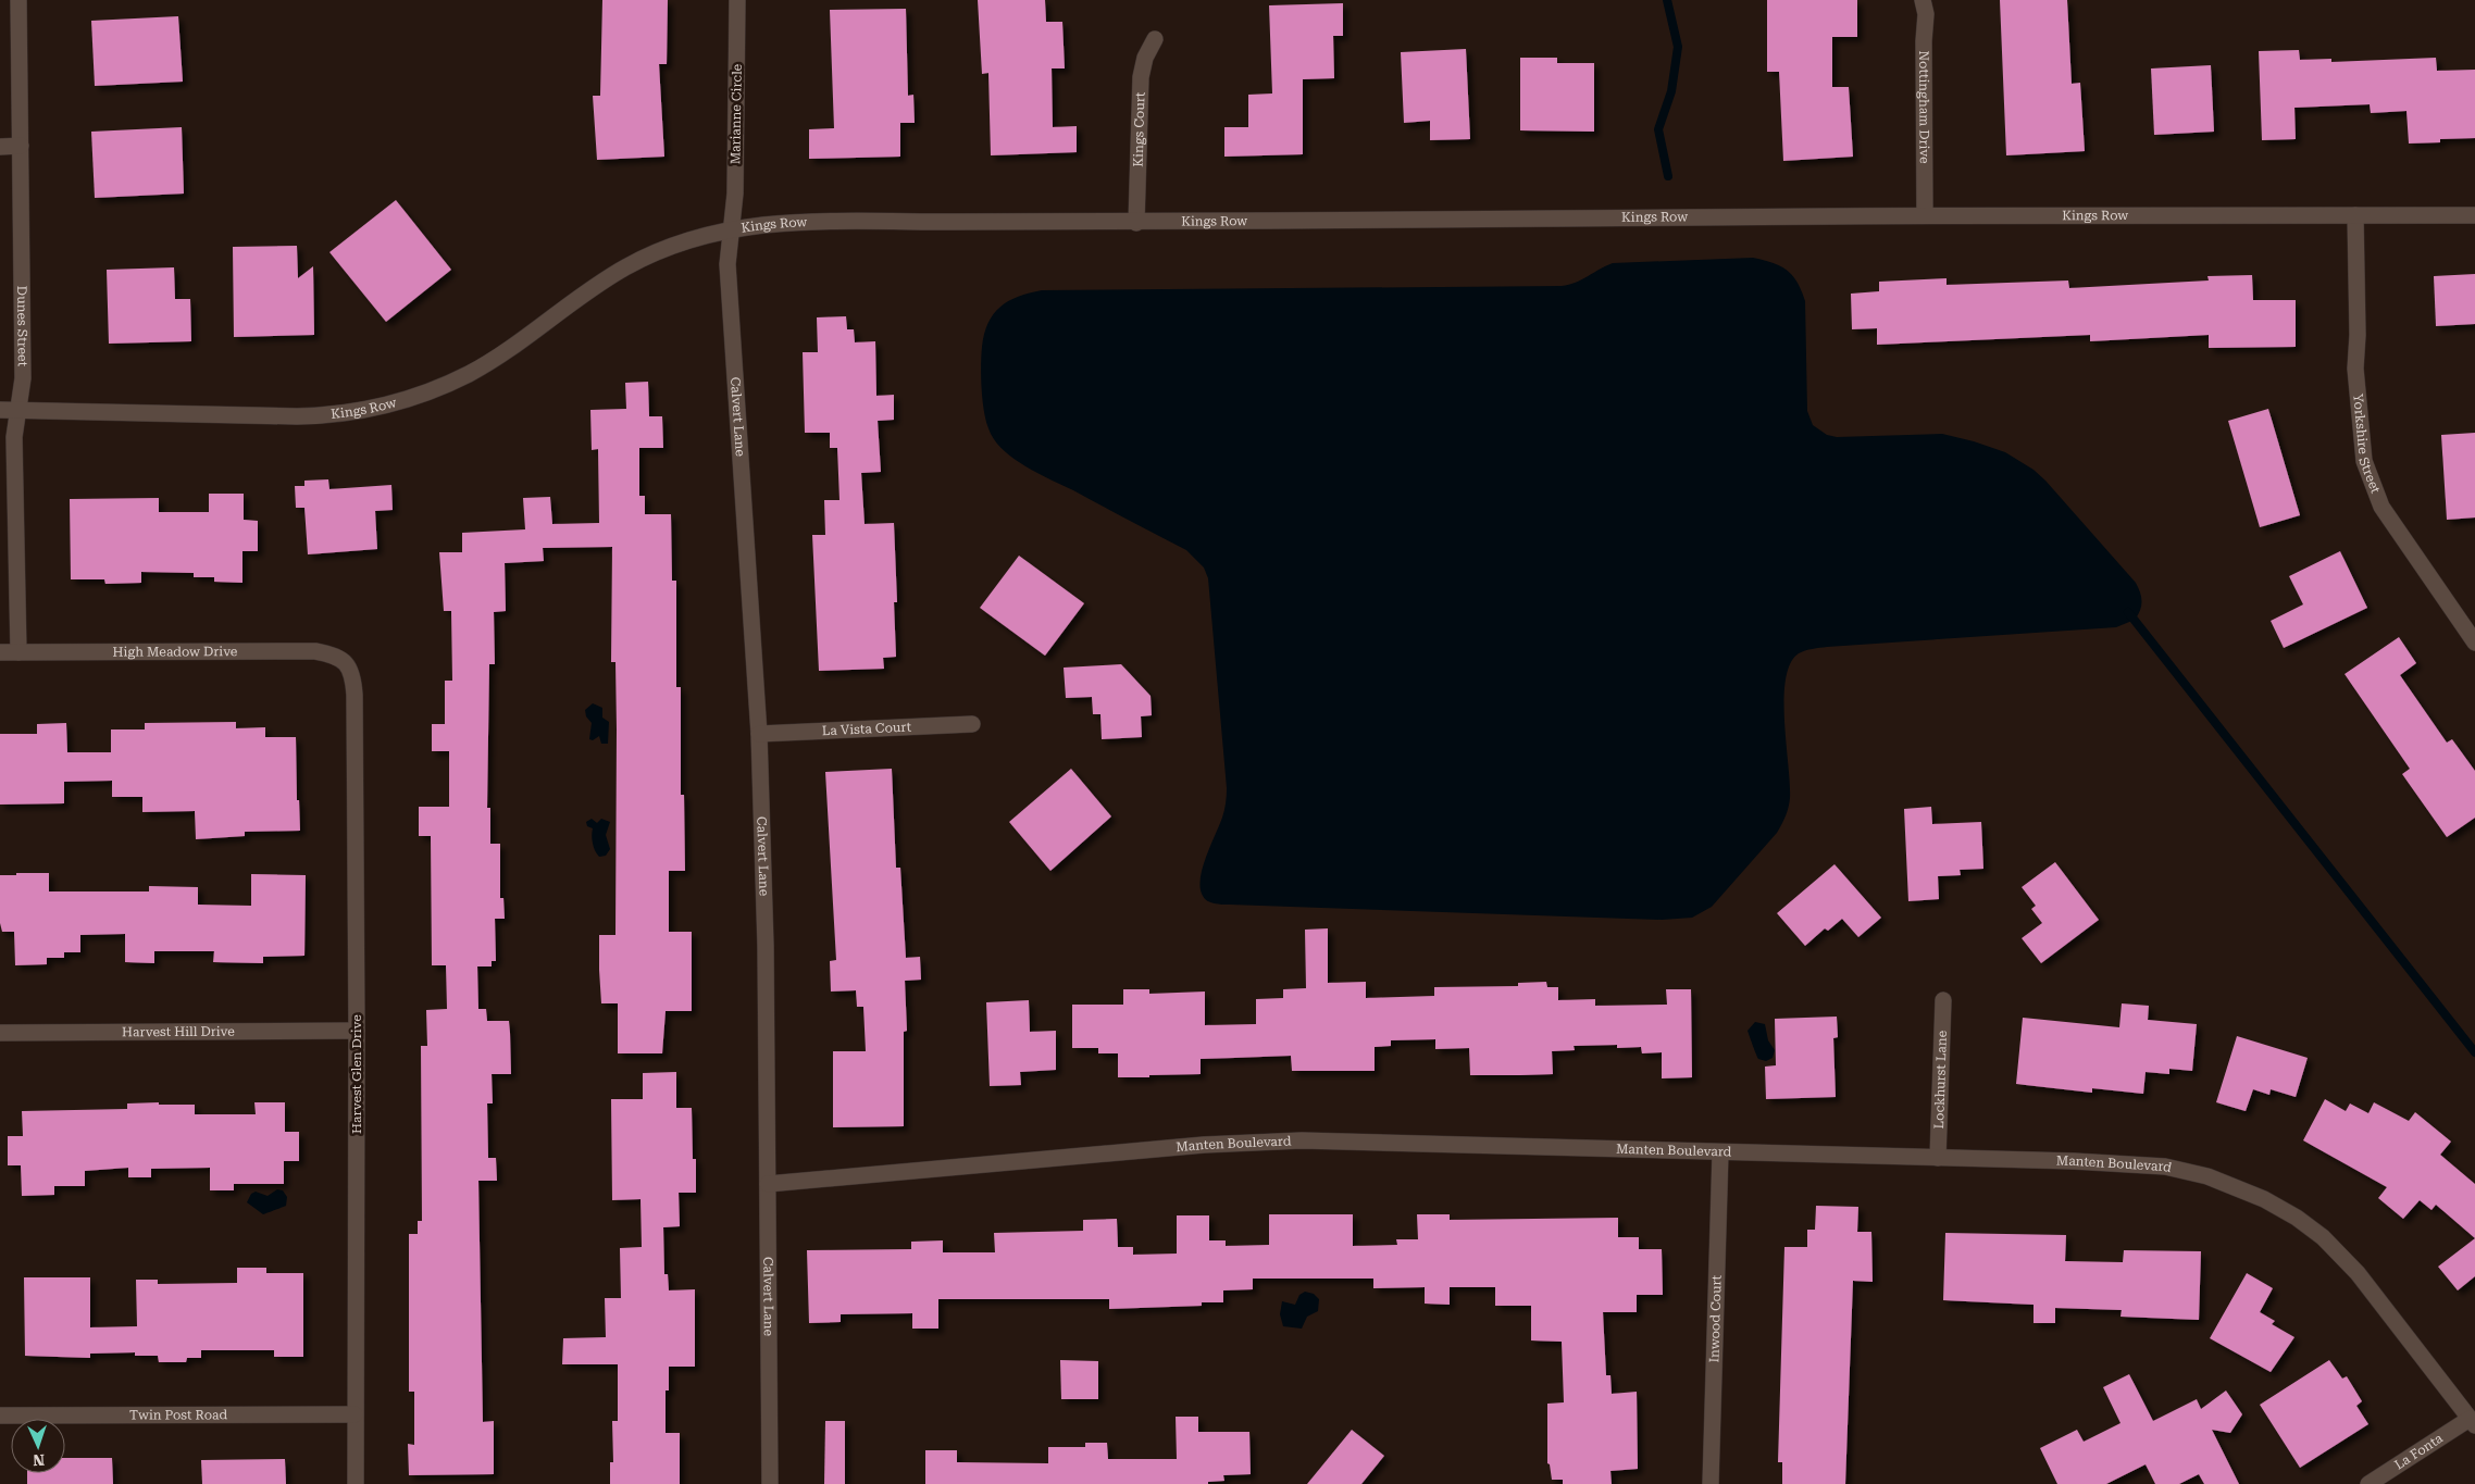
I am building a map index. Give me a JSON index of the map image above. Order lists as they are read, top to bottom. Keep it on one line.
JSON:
{"streets":{"street":["Nottingham Drive","Marianne Circle","Kings Court","Kings Row","Dunes Street","Calvert Lane","Yorkshire Street","High Meadow Drive","La Vista Court","Harvest Hill Drive","Harvest Glen Drive","Lockhurst Lane","Manten Boulevard","Inwood Court","Twin Post Road","La Fonta"]},"crossings":[["Nottingham Drive","Kings Row"],["Marianne Circle","Kings Row"],["Marianne Circle","Calvert Lane"],["Kings Court","Kings Row"],["Kings Row","Dunes Street"],["Kings Row","Calvert Lane"],["Kings Row","Yorkshire Street"],["Dunes Street","High Meadow Drive"],["Calvert Lane","La Vista Court"],["Calvert Lane","Manten Boulevard"],["High Meadow Drive","Harvest Glen Drive"],["Harvest Hill Drive","Harvest Glen Drive"],["Harvest Glen Drive","Twin Post Road"],["Lockhurst Lane","Manten Boulevard"],["Manten Boulevard","Inwood Court"],["Manten Boulevard","La Fonta"]],"north":"bottom"}
